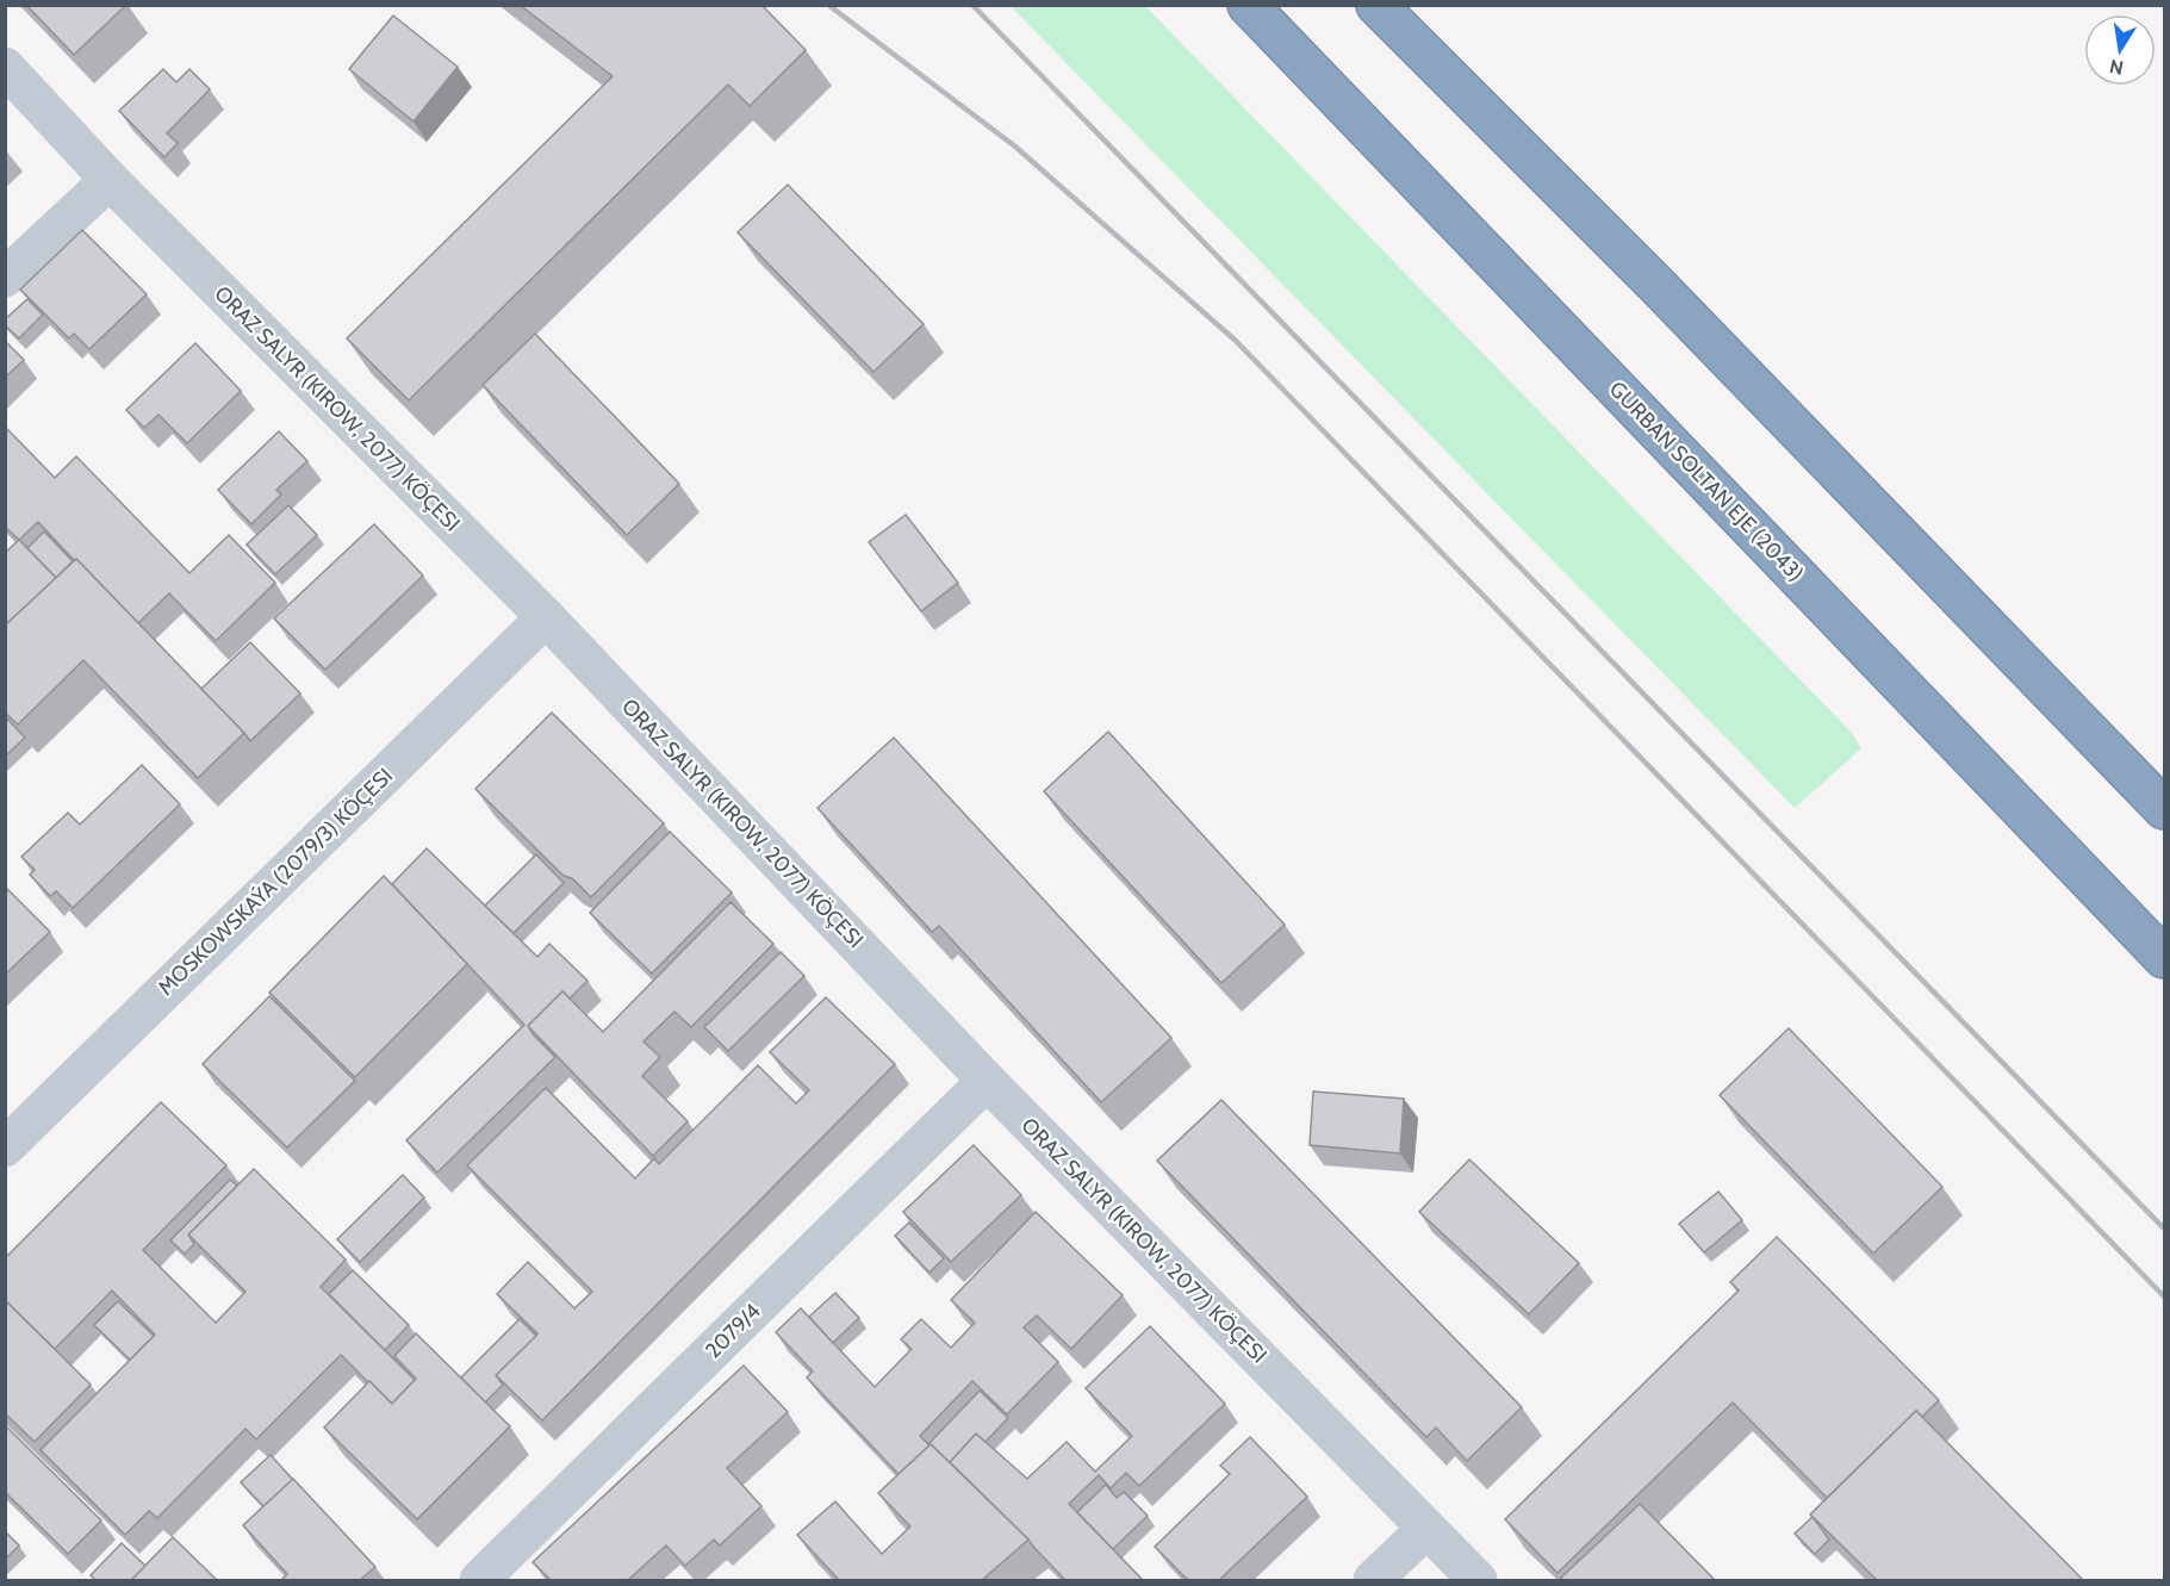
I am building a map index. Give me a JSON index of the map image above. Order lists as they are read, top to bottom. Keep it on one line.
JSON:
{"streets":{"highway":["GURBAN SOLTAN EJE (2043)"],"street":["ORAZ SALYR (KIROW, 2077) KÖÇESI","MOSKOWSKAÝA (2079/3) KÖÇESI","2079/4"]},"crossings":[["ORAZ SALYR (KIROW, 2077) KÖÇESI","MOSKOWSKAÝA (2079/3) KÖÇESI"],["ORAZ SALYR (KIROW, 2077) KÖÇESI","2079/4"]],"north":"bottom"}
